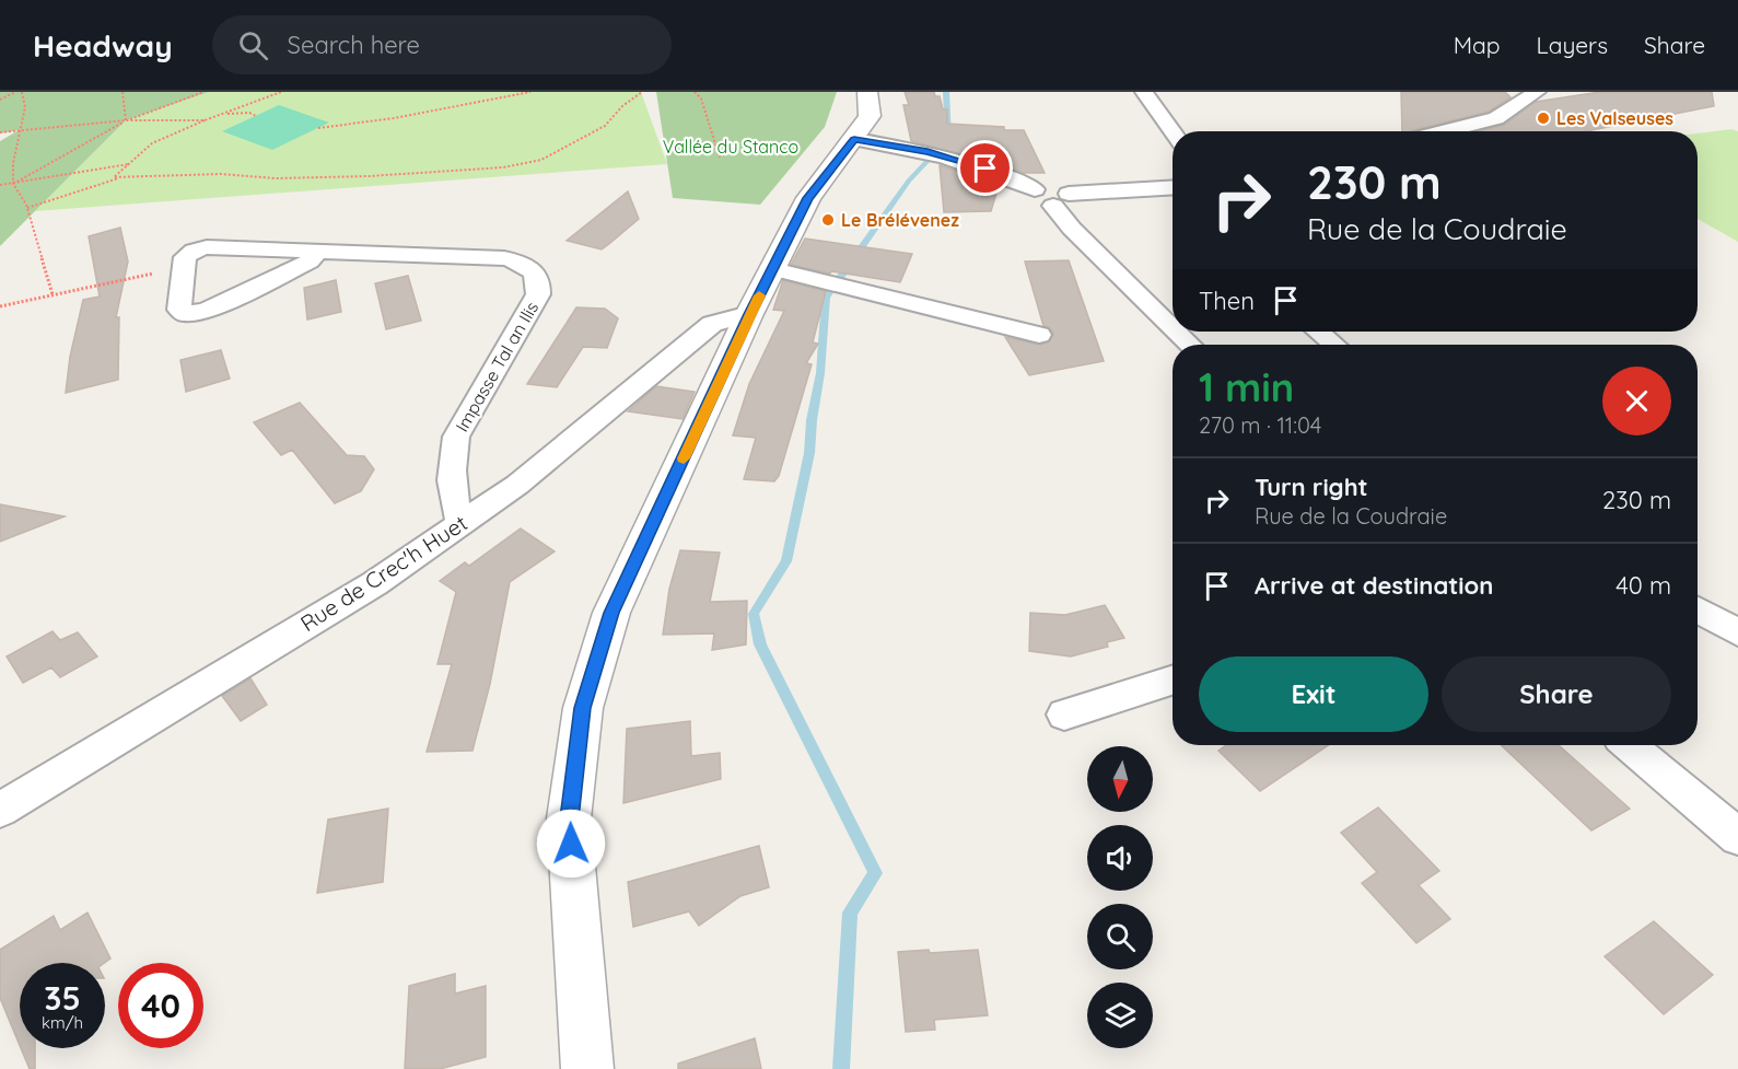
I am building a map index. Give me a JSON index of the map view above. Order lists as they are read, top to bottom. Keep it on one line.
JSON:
{"streets":{"street":["Impasse Tal an Ilis","Rue de Crec'h Huet"]},"crossings":[["Impasse Tal an Ilis","Rue de Crec'h Huet"]],"parks":["Vallée du Stanco"],"places":["Les Valseuses","Le Brélévenez"],"north":"bottom","page":{"header":"Headway","search":"Search here","nav":["Map","Layers","Share"],"turn":["230 m","Rue de la Coudraie"],"then":"Then","heading":["1 min","270 m · 11:04"],"list":[{"name":"Turn right","note":"Rue de la Coudraie","value":"230 m"},{"name":"Arrive at destination","value":"40 m"}],"buttons":["Exit","Share"],"speed":"35 km/h","limit":"40"}}
